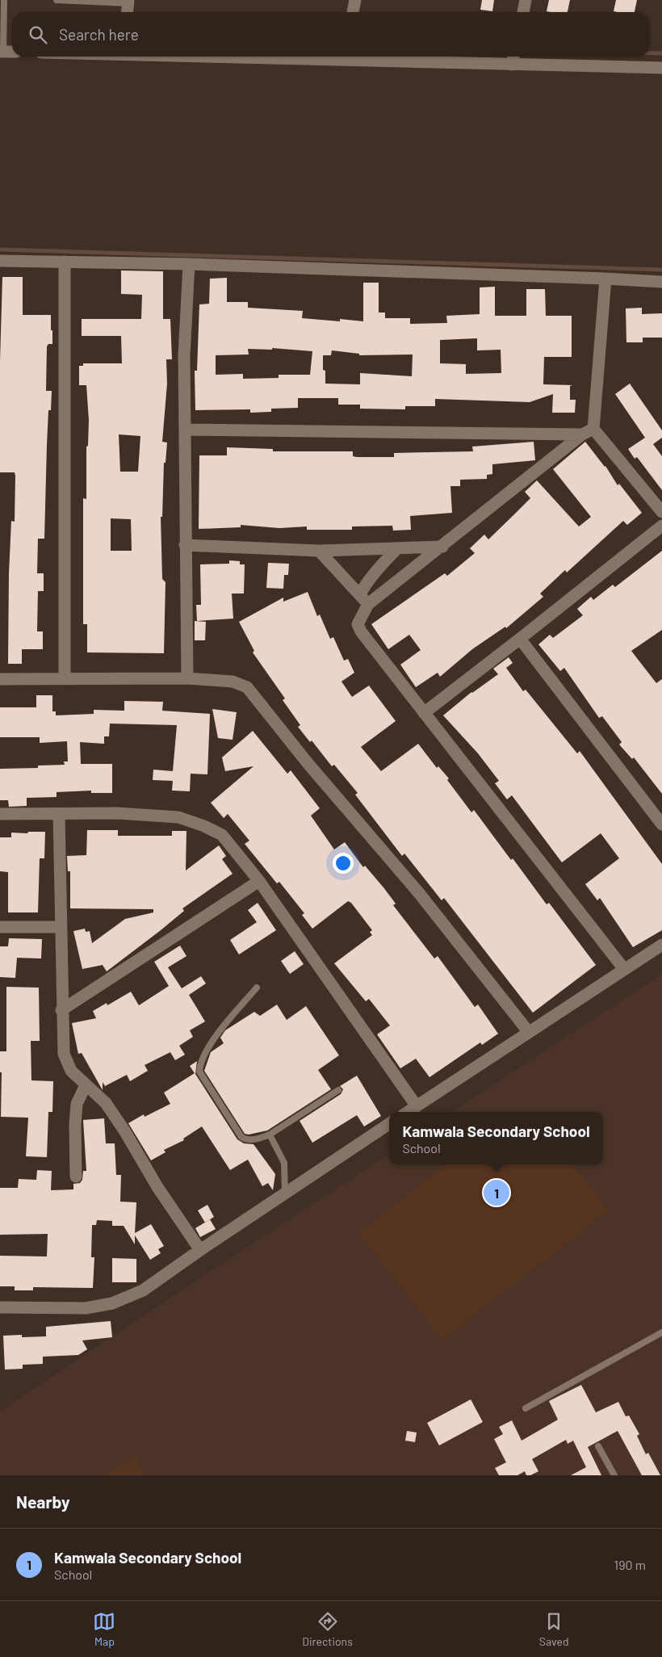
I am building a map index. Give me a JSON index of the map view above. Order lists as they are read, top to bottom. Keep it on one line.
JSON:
{"page":{"search":"Search here","popup":["Kamwala Secondary School","School"],"pins":"1","heading":"Nearby","list":[{"mark":"1","name":"Kamwala Secondary School","note":"School","value":"190 m"}],"nav":["Map","Directions","Saved"]}}
